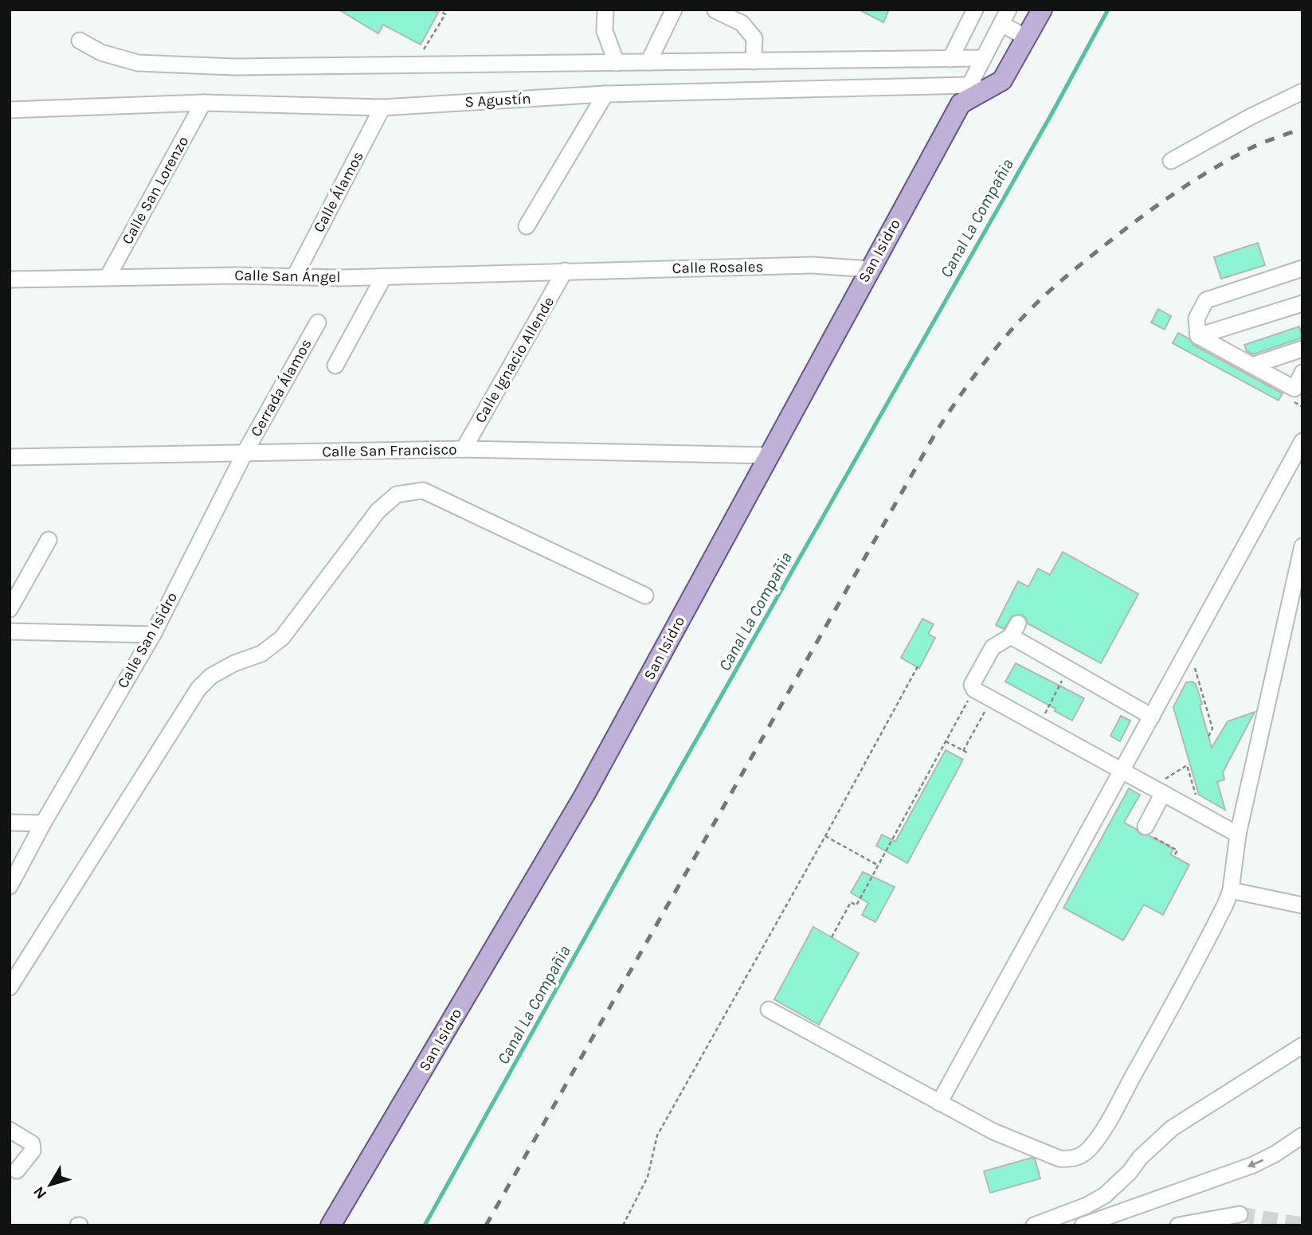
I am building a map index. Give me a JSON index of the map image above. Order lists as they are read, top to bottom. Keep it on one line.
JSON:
{"streets":{"main road":["San Isidro"],"street":["S Agustín","Calle San Lorenzo","Calle Álamos","Calle Rosales","Calle San Ángel","Calle Ignacio Allende","Cerrada Álamos","Calle San Francisco","Calle San Isidro"]},"crossings":[["S Agustín","Calle San Lorenzo"],["S Agustín","Calle Álamos"],["S Agustín","San Isidro"],["Calle San Lorenzo","Calle San Ángel"],["Calle Álamos","Calle San Ángel"],["San Isidro","Calle Rosales"],["San Isidro","Calle San Francisco"],["Calle Rosales","Calle San Ángel"],["Calle Rosales","Calle Ignacio Allende"],["Calle San Ángel","Calle Ignacio Allende"],["Calle Ignacio Allende","Calle San Francisco"],["Cerrada Álamos","Calle San Francisco"],["Cerrada Álamos","Calle San Isidro"],["Calle San Francisco","Calle San Isidro"]],"water":["Canal La Compañia"],"north":"bottom left"}
